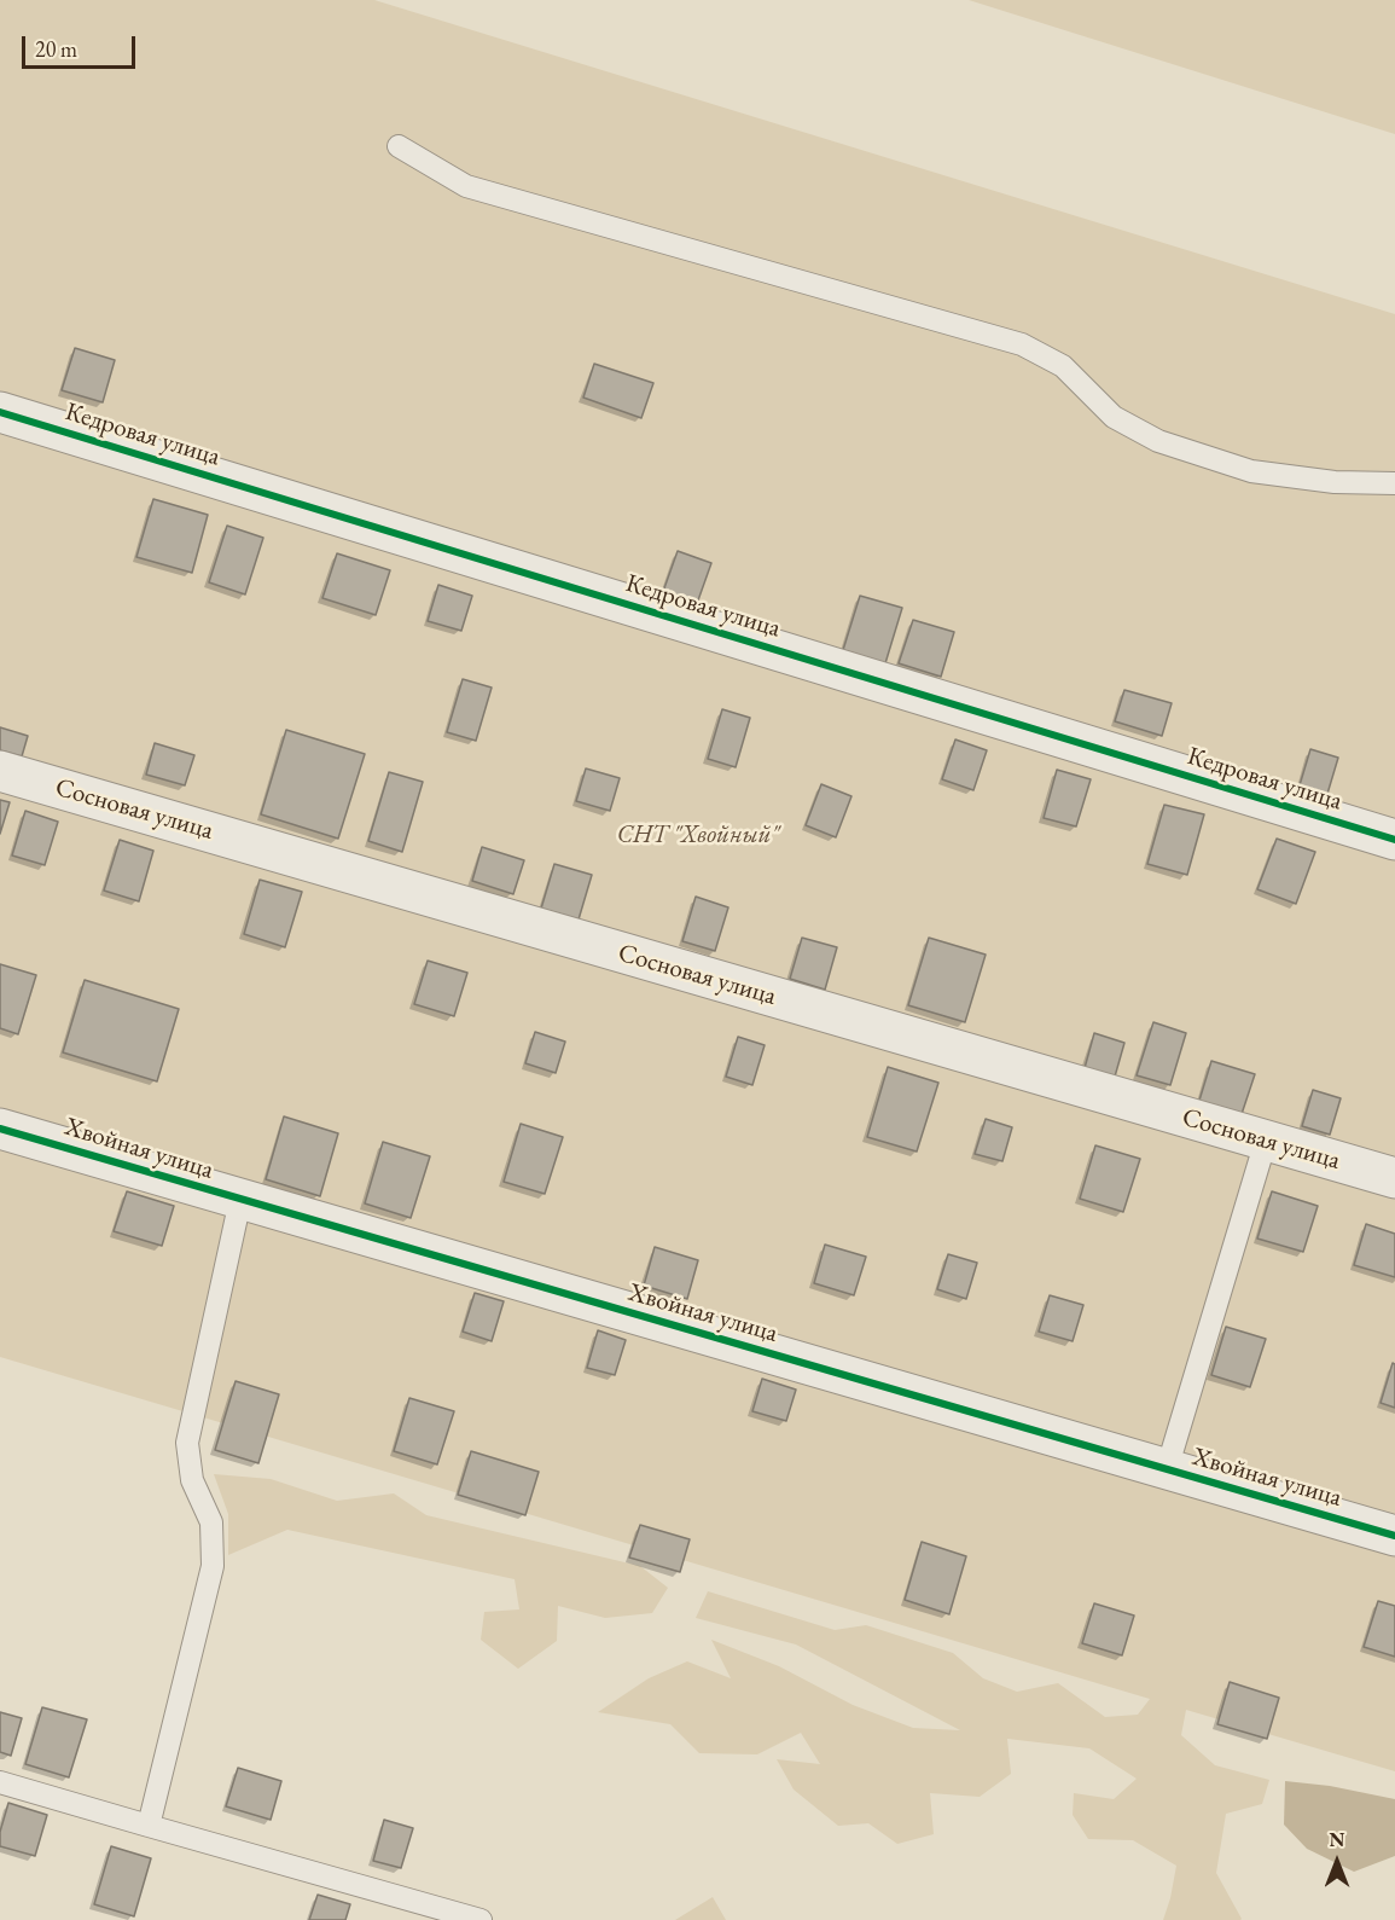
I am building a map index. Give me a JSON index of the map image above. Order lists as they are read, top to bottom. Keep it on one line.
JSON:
{"streets":{"street":["Кедровая улица","Сосновая улица","Хвойная улица"]},"parks":["СНТ \"Хвойный\""],"scale_bar":"20 m","north":"top"}
